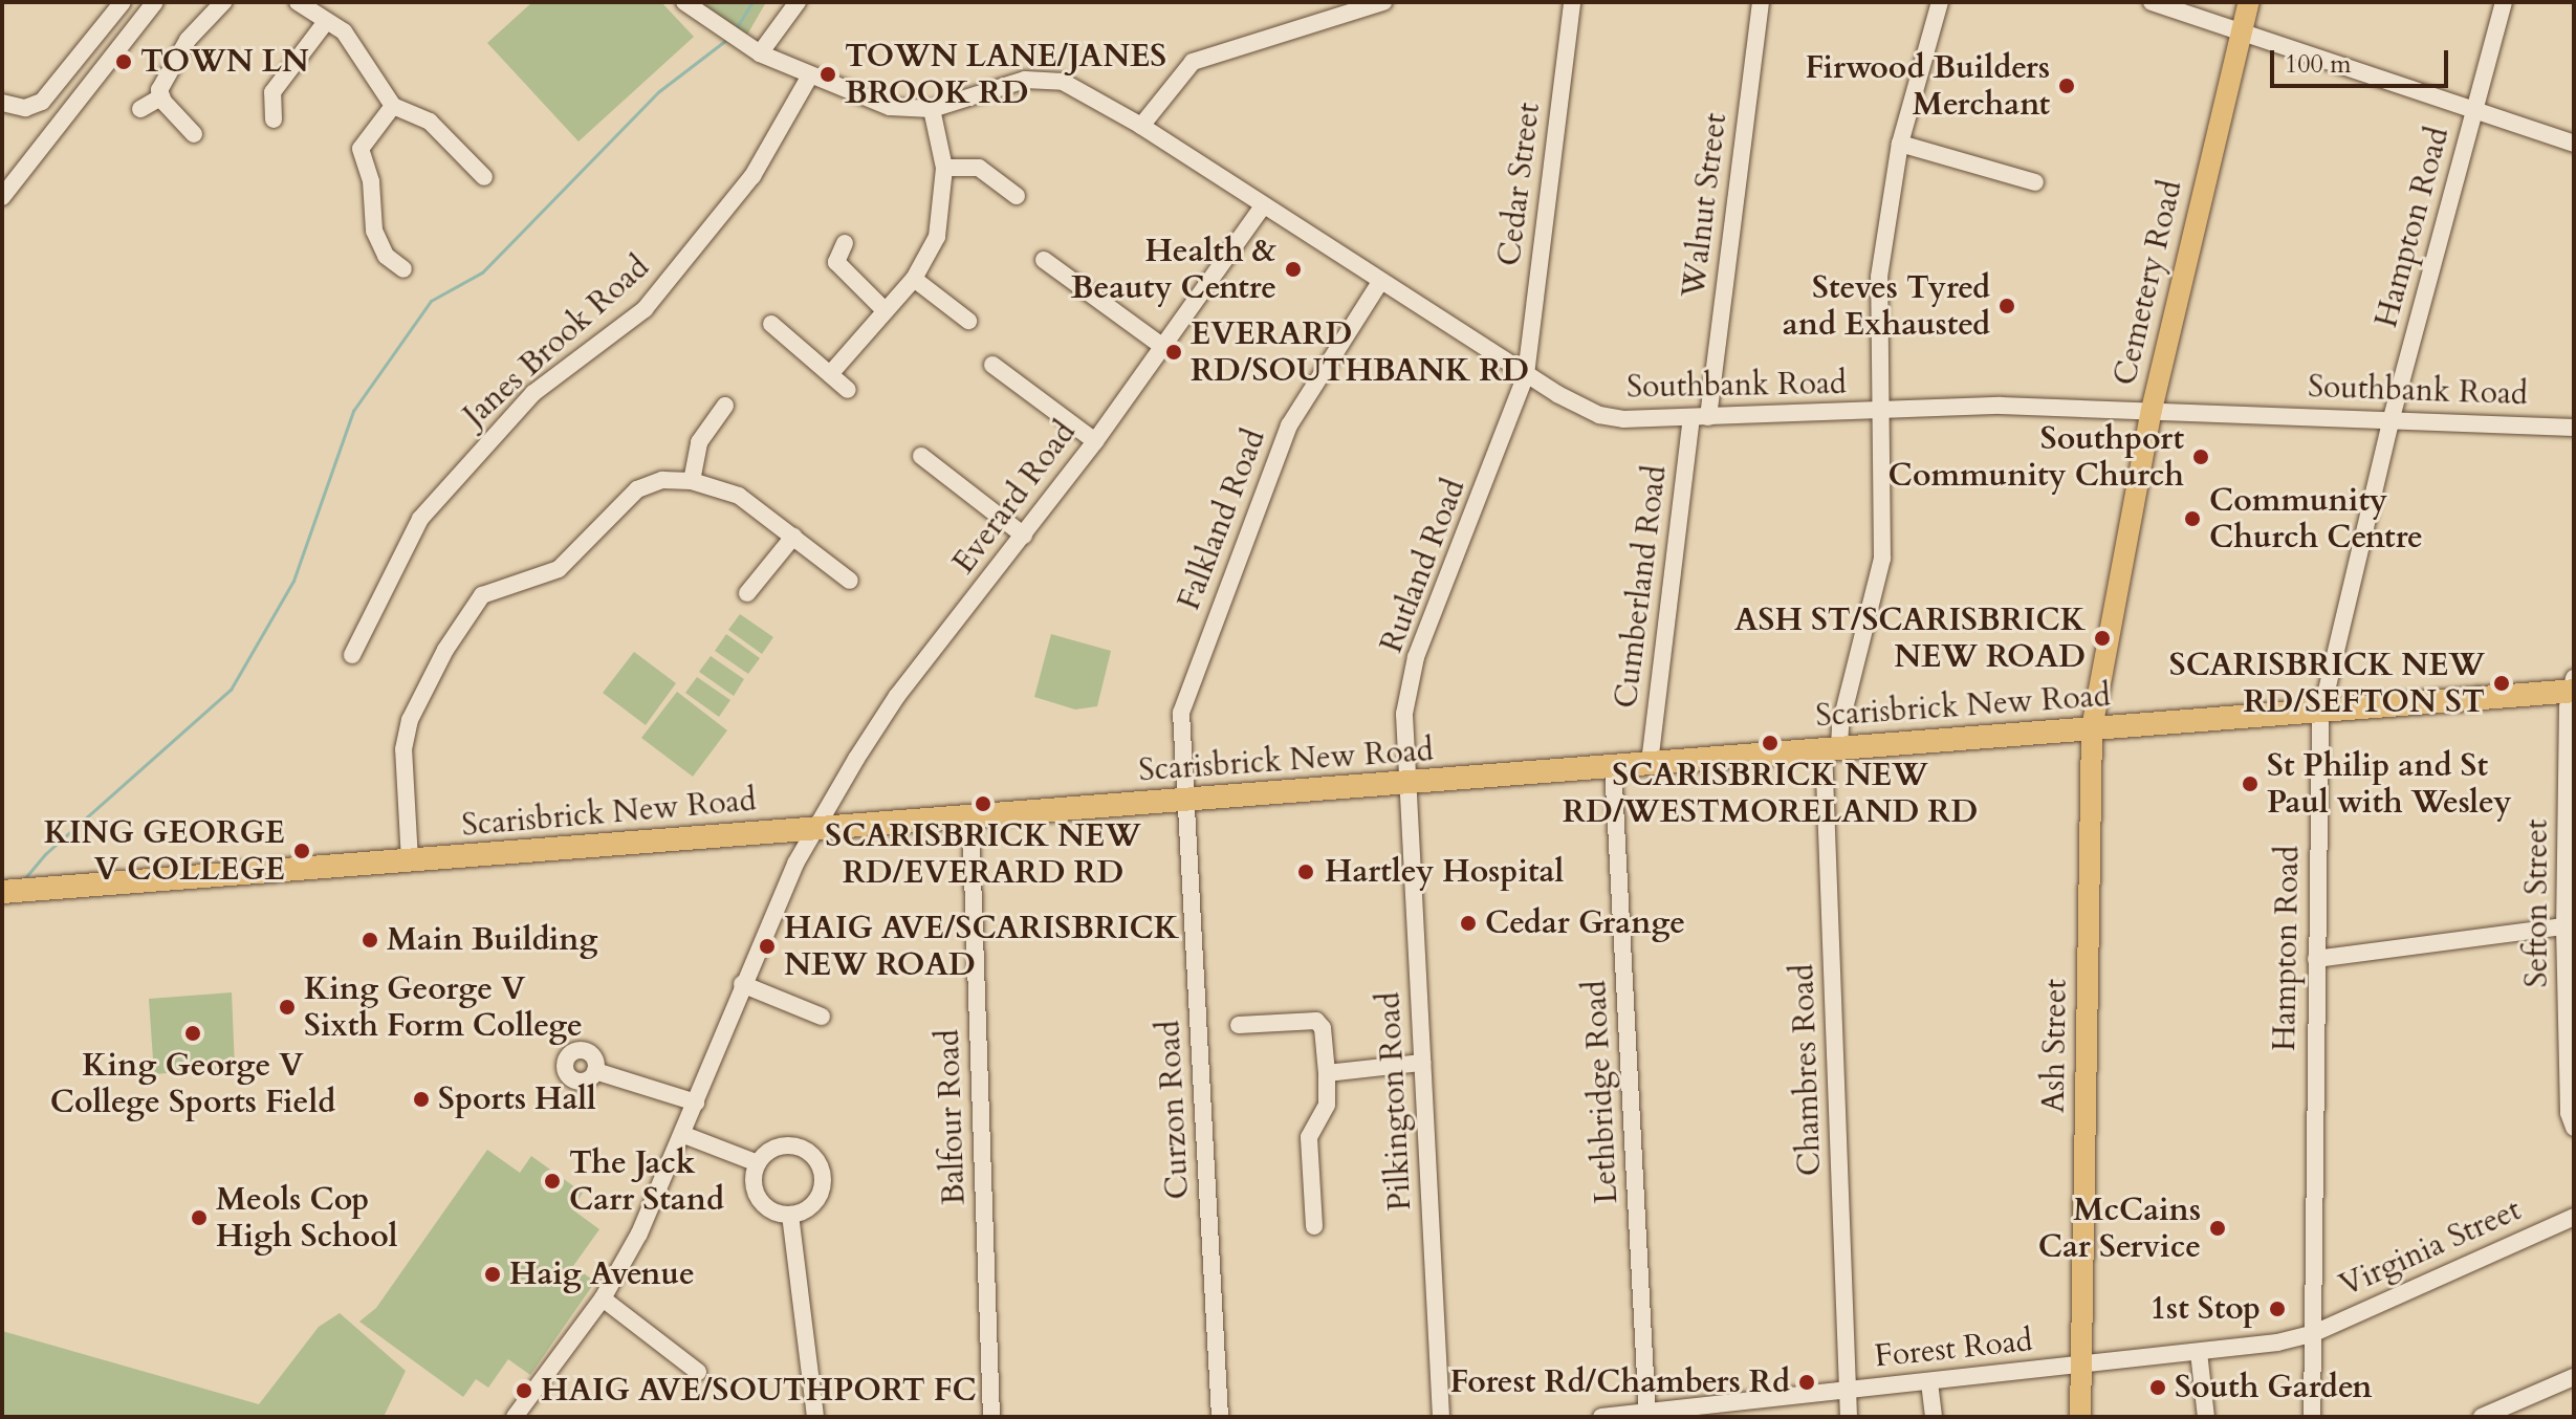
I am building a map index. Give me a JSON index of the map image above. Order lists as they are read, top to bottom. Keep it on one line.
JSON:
{"streets":{"highway":["Scarisbrick New Road"],"main road":["Cemetery Road","Ash Street"],"street":["Cedar Street","Walnut Street","Hampton Road","Janes Brook Road","Southbank Road","Everard Road","Falkland Road","Rutland Road","Cumberland Road","Sefton Street","Chambres Road","Lethbridge Road","Pilkington Road","Curzon Road","Balfour Road","Virginia Street","Forest Road"]},"crossings":[["Cedar Street","Southbank Road"],["Cedar Street","Rutland Road"],["Walnut Street","Southbank Road"],["Walnut Street","Cumberland Road"],["Hampton Road","Southbank Road"],["Hampton Road","Scarisbrick New Road"],["Hampton Road","Virginia Street"],["Hampton Road","Forest Road"],["Cemetery Road","Southbank Road"],["Cemetery Road","Scarisbrick New Road"],["Cemetery Road","Ash Street"],["Janes Brook Road","Southbank Road"],["Southbank Road","Everard Road"],["Southbank Road","Falkland Road"],["Southbank Road","Rutland Road"],["Southbank Road","Cumberland Road"],["Southbank Road","Chambres Road"],["Everard Road","Scarisbrick New Road"],["Falkland Road","Scarisbrick New Road"],["Falkland Road","Curzon Road"],["Rutland Road","Scarisbrick New Road"],["Rutland Road","Pilkington Road"],["Cumberland Road","Scarisbrick New Road"],["Scarisbrick New Road","Sefton Street"],["Scarisbrick New Road","Ash Street"],["Scarisbrick New Road","Chambres Road"],["Scarisbrick New Road","Lethbridge Road"],["Scarisbrick New Road","Pilkington Road"],["Scarisbrick New Road","Curzon Road"],["Scarisbrick New Road","Balfour Road"],["Ash Street","Forest Road"],["Chambres Road","Forest Road"],["Lethbridge Road","Forest Road"],["Virginia Street","Forest Road"]],"places":["TOWN LN","TOWN LANE/JANES BROOK RD","Firwood Builders Merchant","Health & Beauty Centre","Steves Tyred and Exhausted","EVERARD RD/SOUTHBANK RD","Southport Community Church","Community Church Centre","ASH ST/SCARISBRICK NEW ROAD","SCARISBRICK NEW RD/SEFTON ST","SCARISBRICK NEW RD/WESTMORELAND RD","St Philip and St Paul with Wesley","SCARISBRICK NEW RD/EVERARD RD","KING GEORGE V COLLEGE","Hartley Hospital","Cedar Grange","Main Building","HAIG AVE/SCARISBRICK NEW ROAD","King George V Sixth Form College","King George V College Sports Field","Sports Hall","The Jack Carr Stand","Meols Cop High School","McCains Car Service","Haig Avenue","1st Stop","Forest Rd/Chambers Rd","South Garden","HAIG AVE/SOUTHPORT FC"],"scale_bar":"100 m"}
